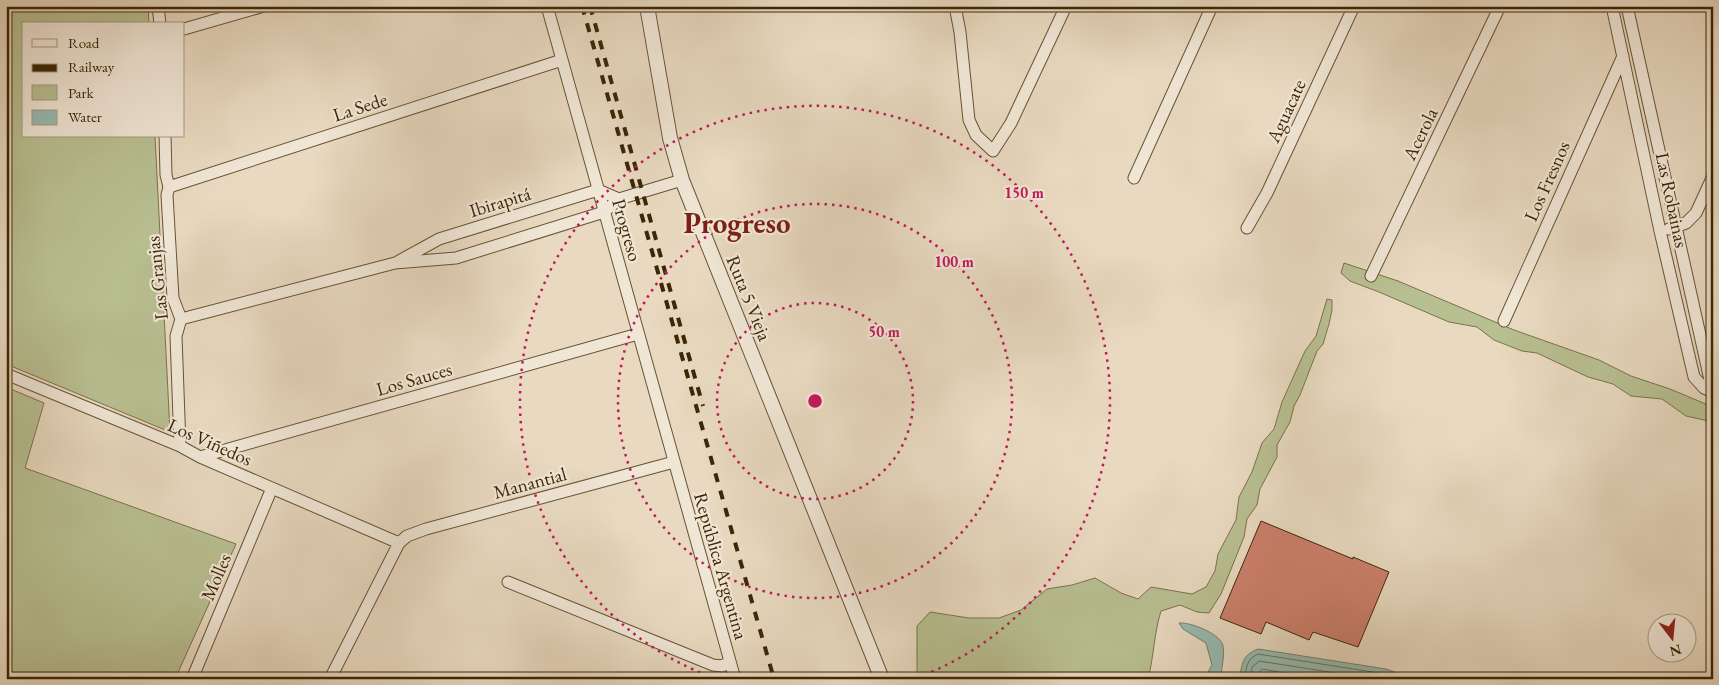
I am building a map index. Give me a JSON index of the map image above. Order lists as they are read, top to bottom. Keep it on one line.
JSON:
{"streets":{"street":["La Sede","Aguacate","Acerola","Los Fresnos","Las Robainas","Ibirapitá","Progreso","Las Granjas","Ruta 5 Vieja","Los Sauces","Los Viñedos","Manantial","República Argentina","Molles"]},"crossings":[["La Sede","Progreso"],["La Sede","Las Granjas"],["Los Fresnos","Las Robainas"],["Ibirapitá","Progreso"],["Ibirapitá","Las Granjas"],["Ibirapitá","Ruta 5 Vieja"],["Progreso","Los Sauces"],["Progreso","Manantial"],["Progreso","República Argentina"],["Las Granjas","Los Viñedos"],["Los Sauces","Los Viñedos"],["Los Viñedos","Manantial"],["Los Viñedos","Molles"],["Manantial","República Argentina"]],"districts":["Progreso"],"legend":["Road","Railway","Park","Water"],"north":"bottom","rings":["150 m","100 m","50 m"]}
